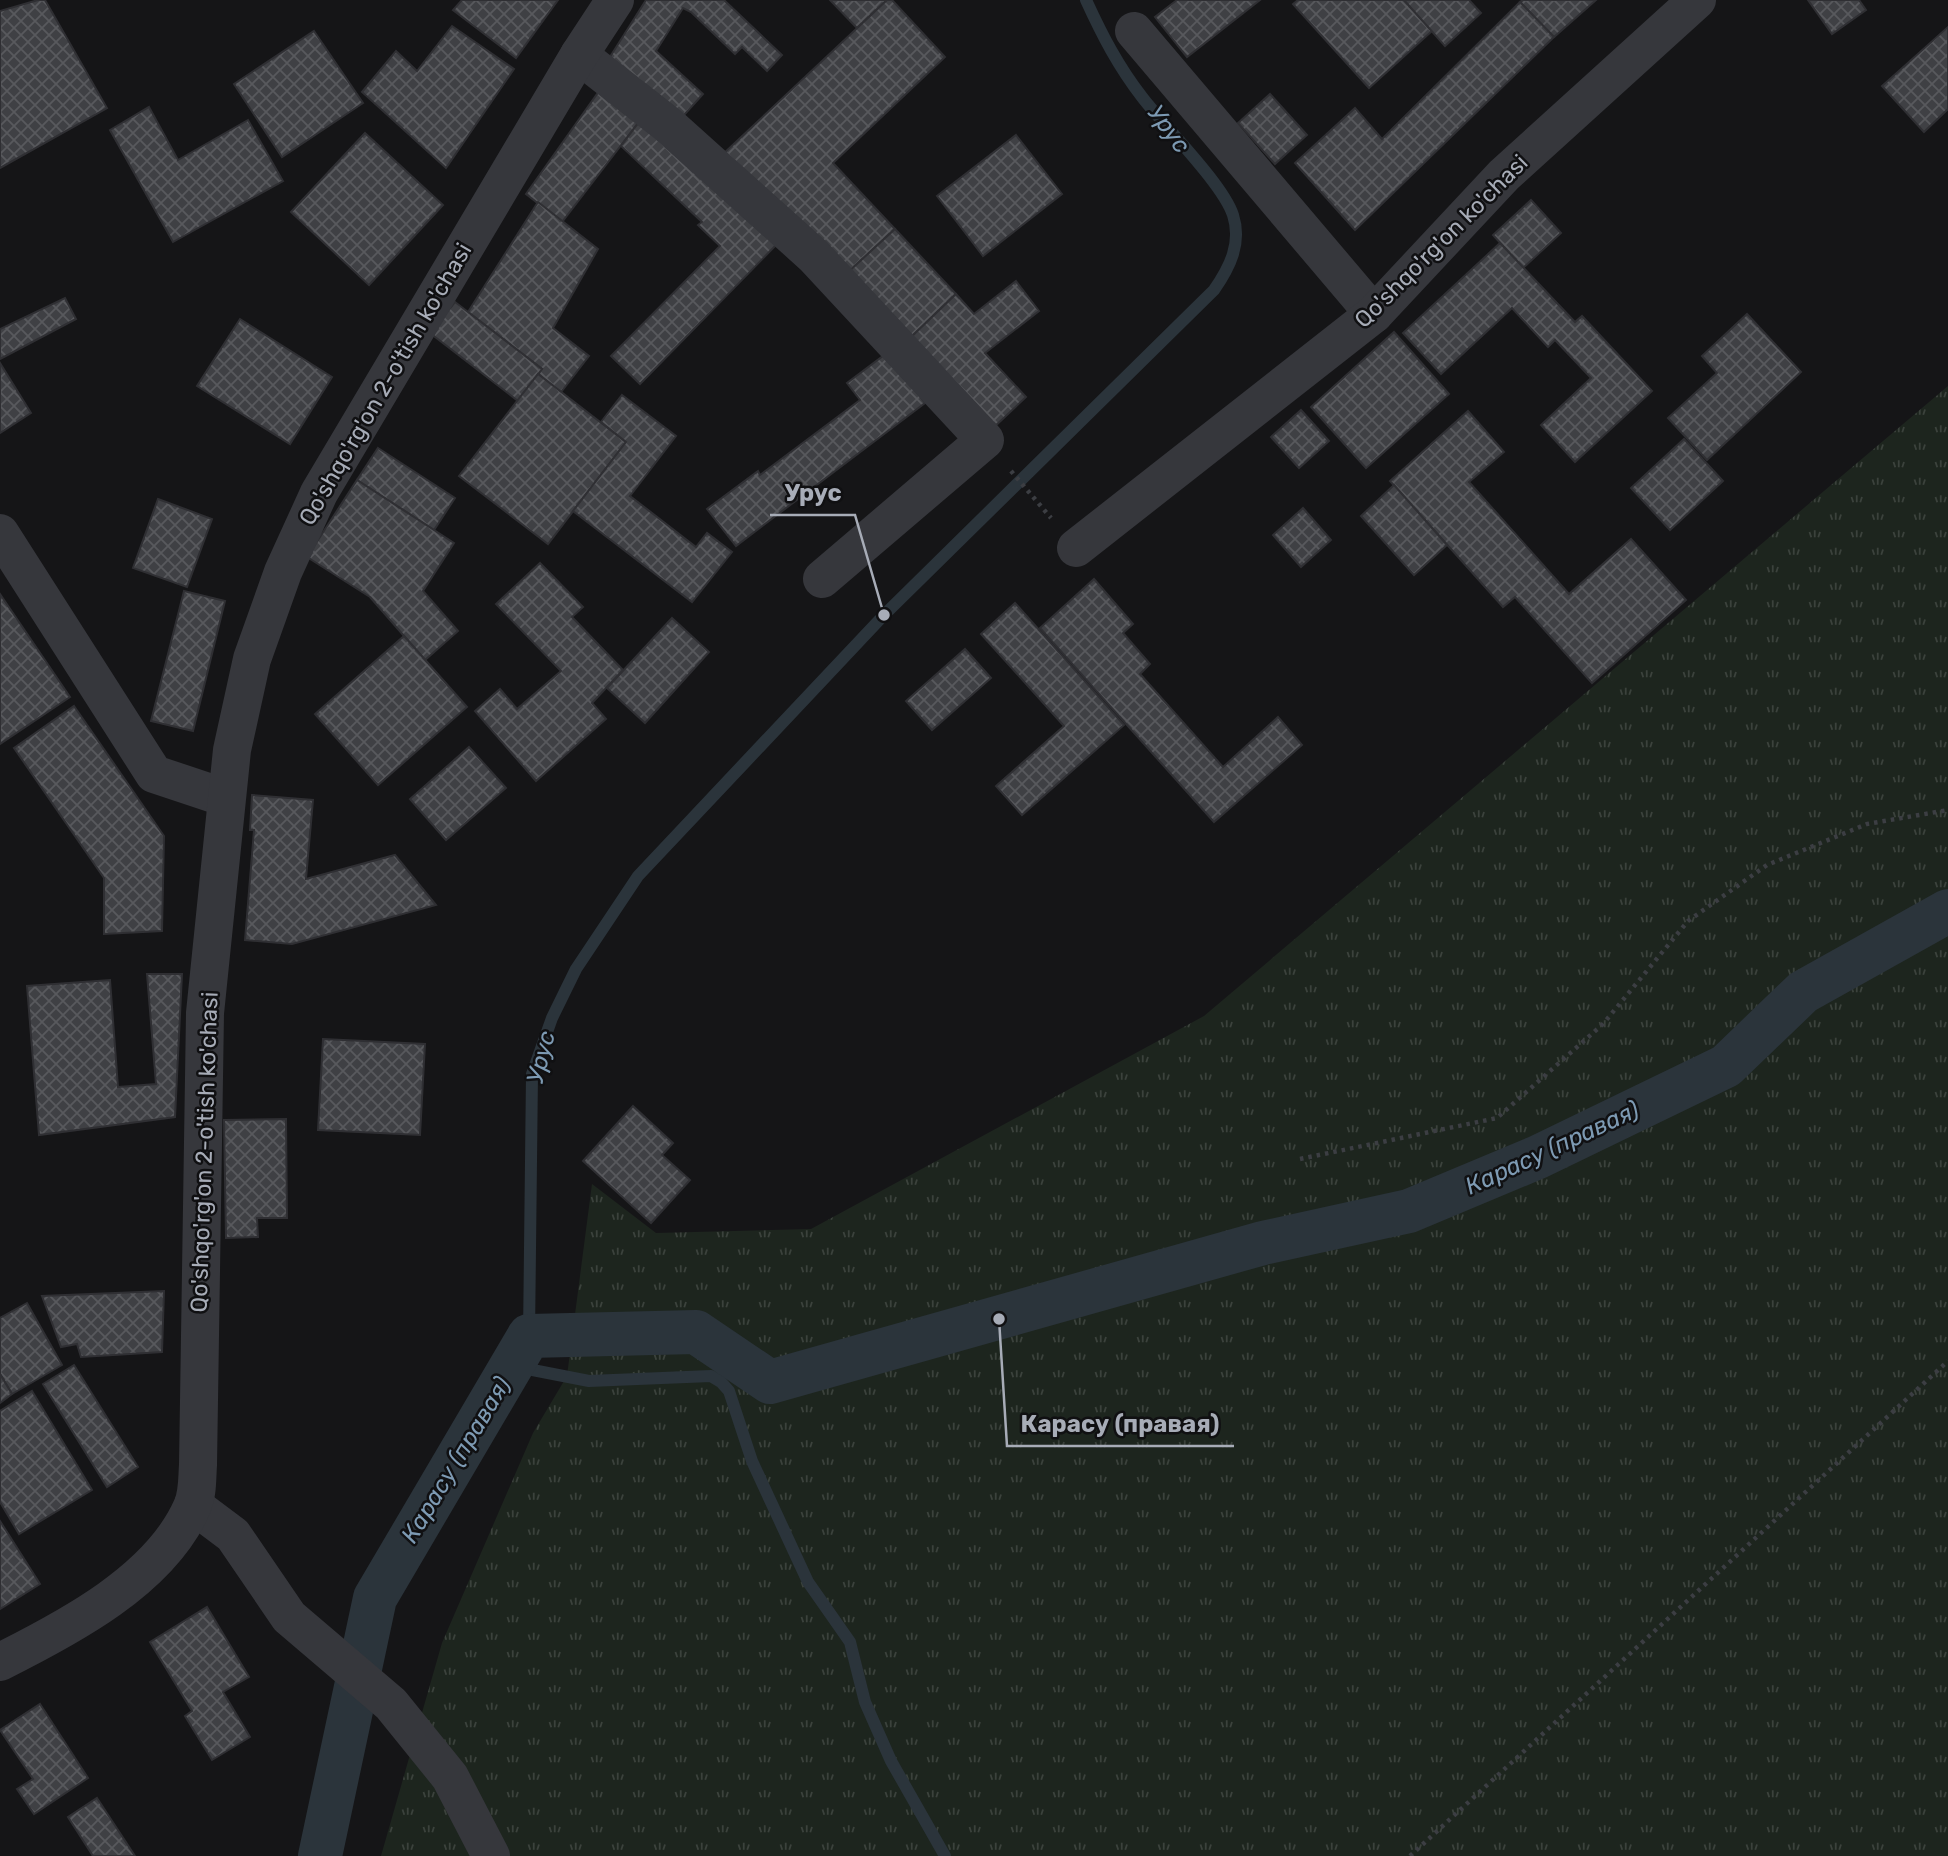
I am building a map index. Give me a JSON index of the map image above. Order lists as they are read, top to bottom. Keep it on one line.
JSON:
{"streets":{"street":["Qo'shqo'rg'on ko'chasi","Qo'shqo'rg'on 2-o'tish ko'chasi"]},"water":["Урус","Карасу (правая)"],"places":["Урус","Карасу (правая)"]}
